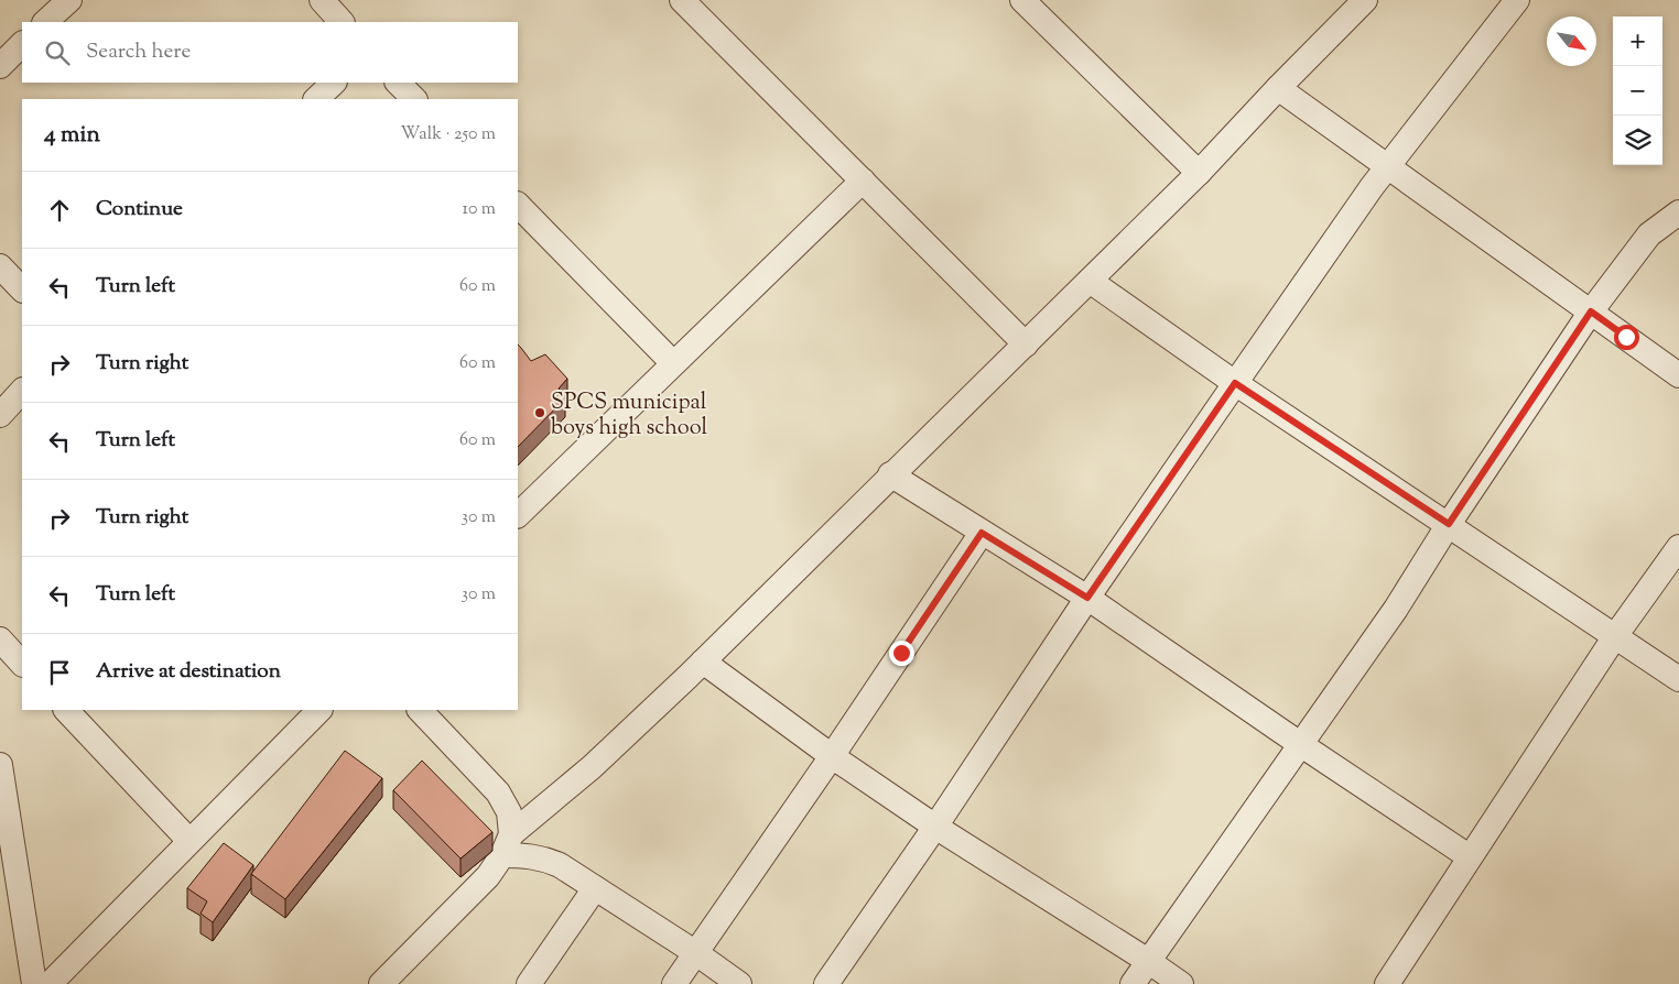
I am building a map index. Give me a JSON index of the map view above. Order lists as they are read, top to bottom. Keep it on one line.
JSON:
{"places":["SPCS municipal boys high school"],"north":"bottom right","page":{"map_buttons":["+","−"],"search":"Search here","heading":["4 min","Walk · 250 m"],"list":[["Continue","10 m"],["Turn left","60 m"],["Turn right","60 m"],["Turn left","60 m"],["Turn right","30 m"],["Turn left","30 m"],"Arrive at destination"]}}
